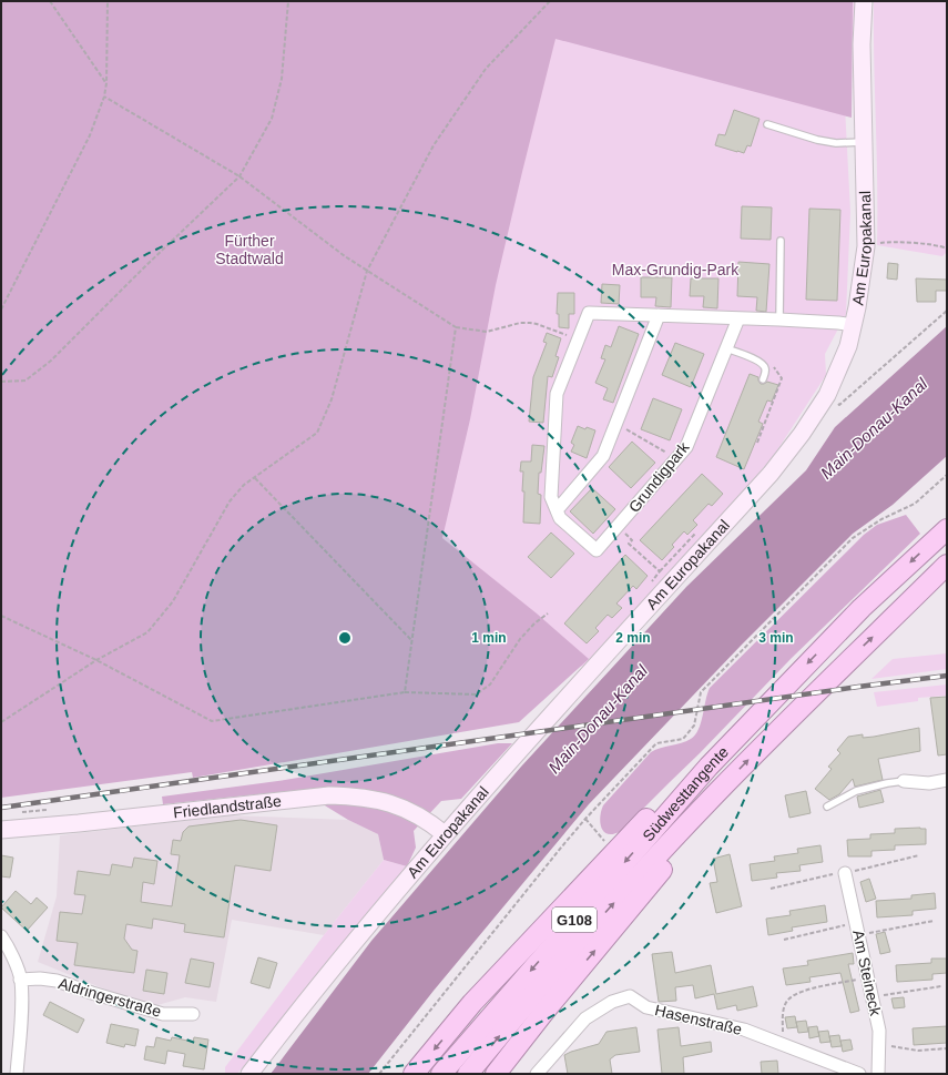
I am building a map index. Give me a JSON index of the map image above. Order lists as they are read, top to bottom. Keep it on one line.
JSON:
{"streets":{"highway":["Südwesttangente","G108"],"main road":["Am Europakanal","Friedlandstraße"],"street":["Grundigpark","Am Steineck","Aldringerstraße","Hasenstraße"]},"crossings":[["Am Europakanal","Grundigpark"],["Am Europakanal","Friedlandstraße"]],"water":["Main-Donau-Kanal"],"parks":["Fürther Stadtwald","Max-Grundig-Park"],"rings":["1 min","2 min","3 min"]}
